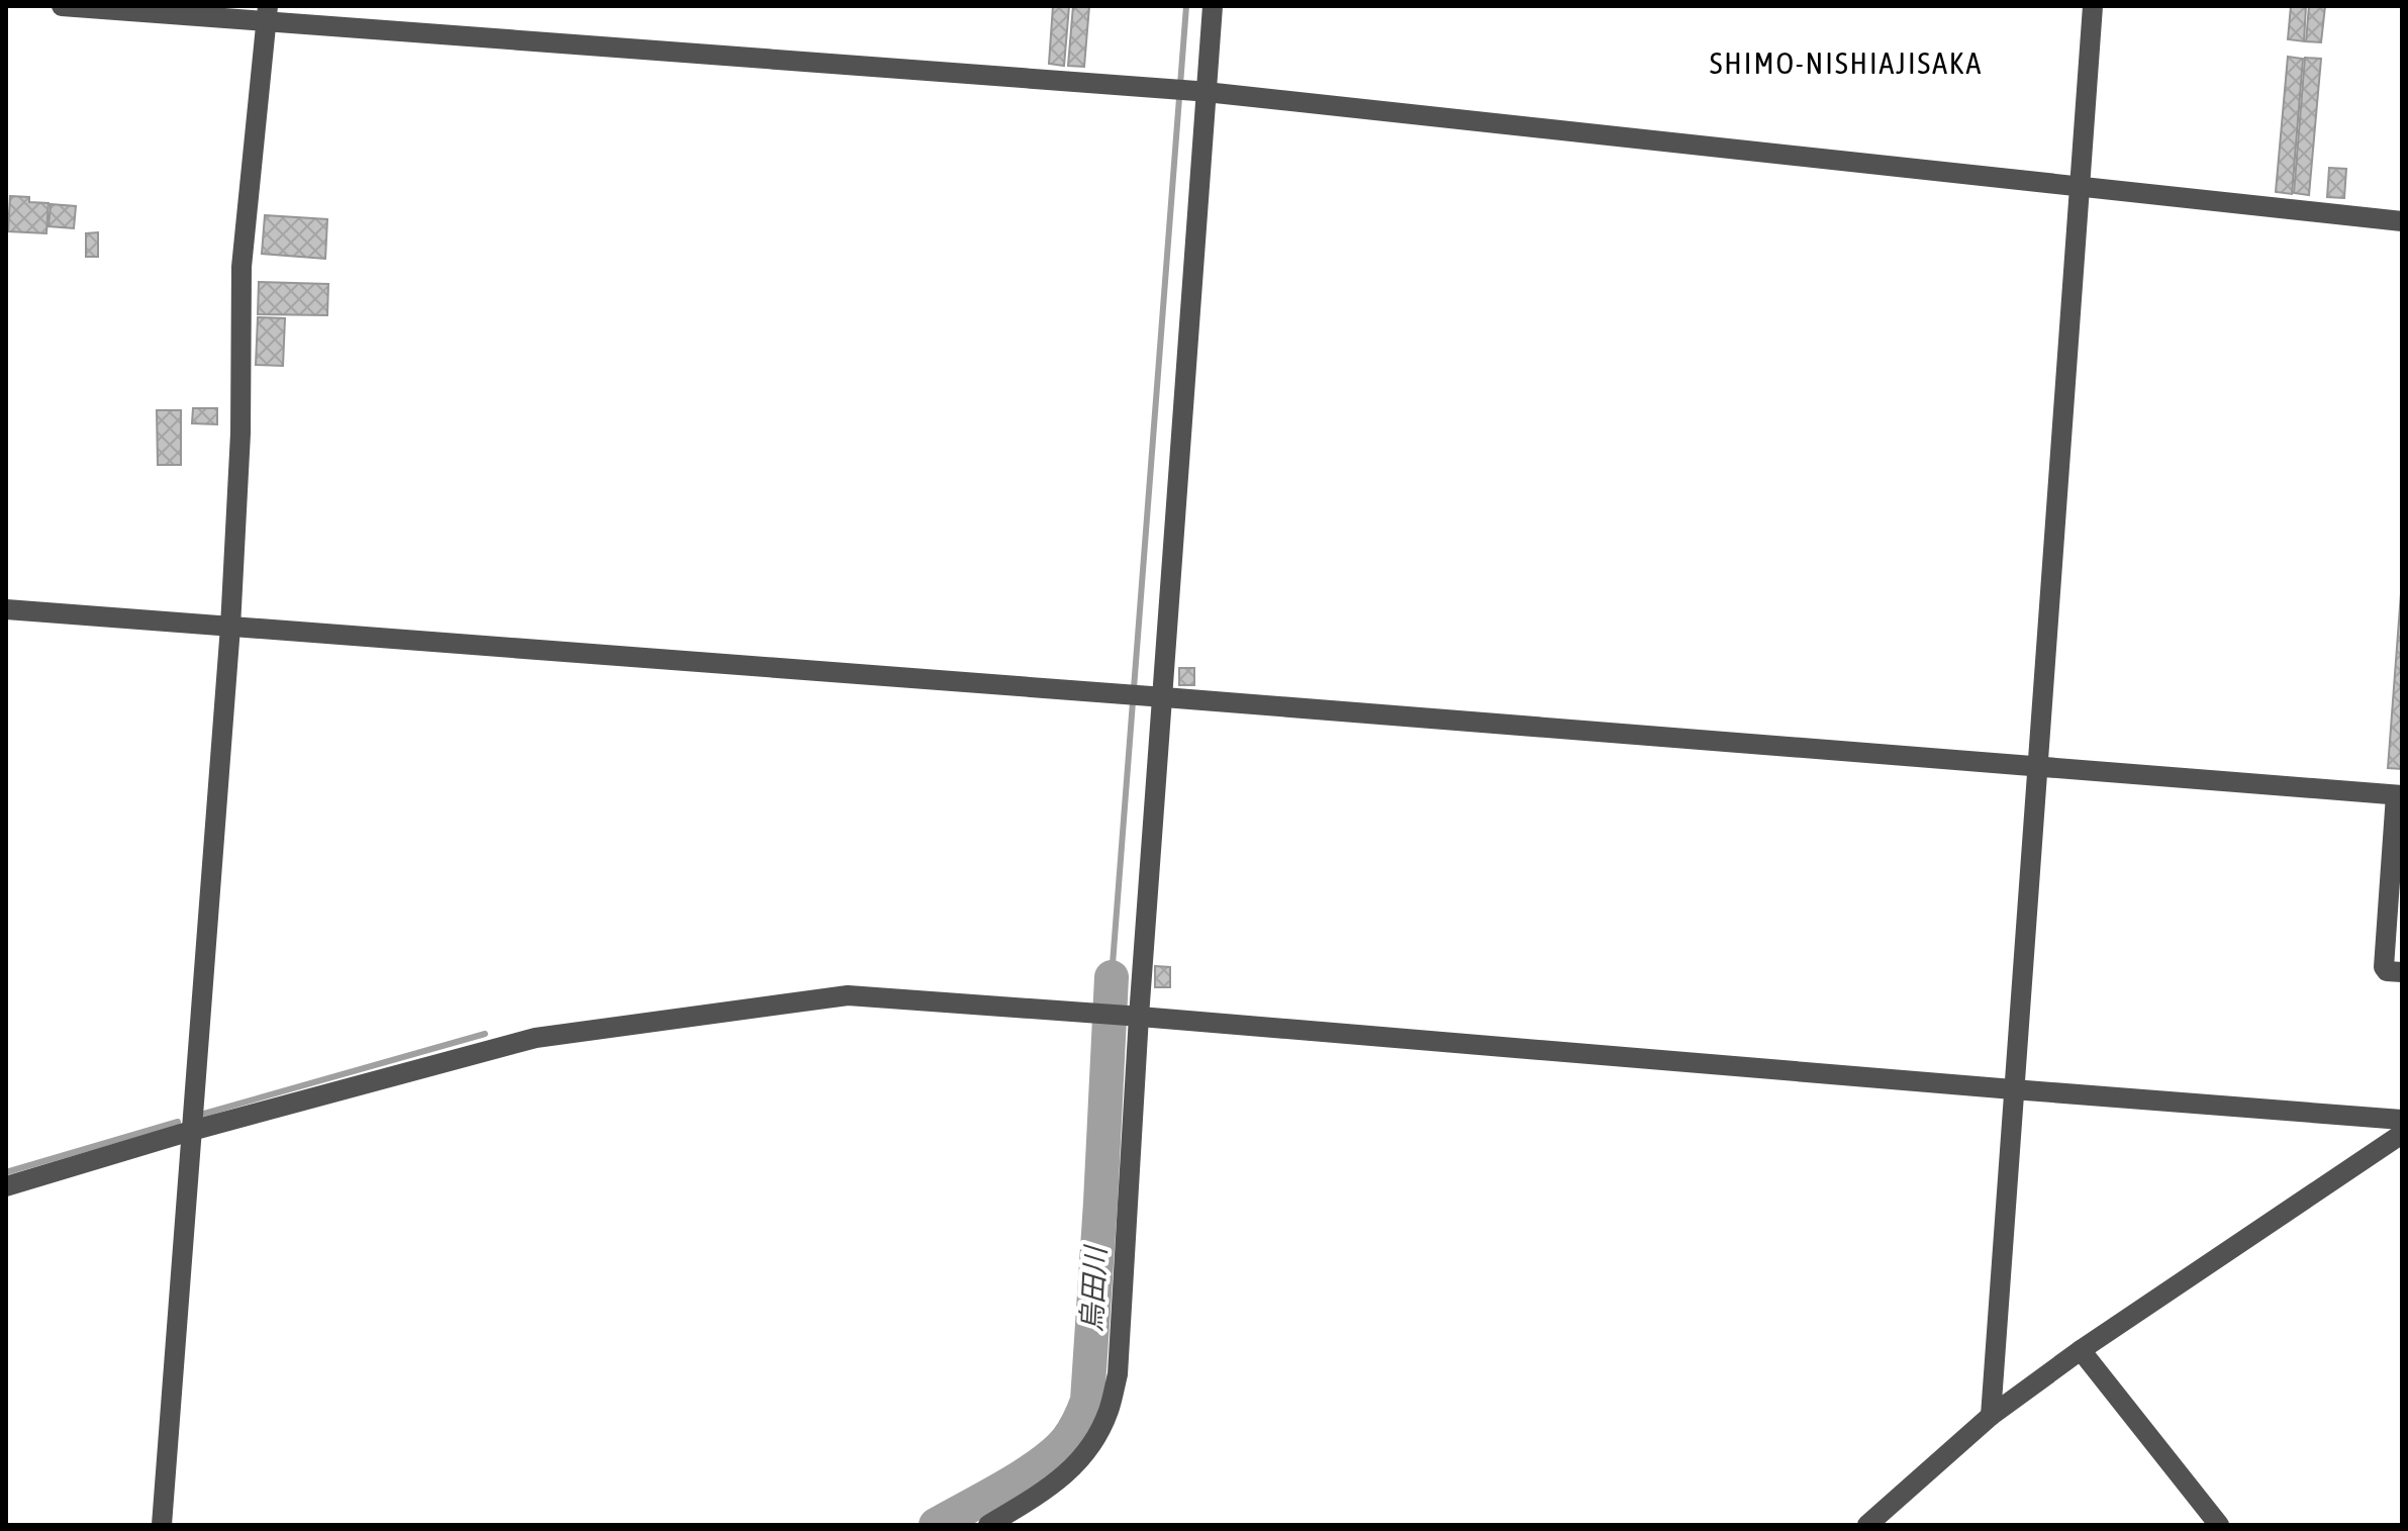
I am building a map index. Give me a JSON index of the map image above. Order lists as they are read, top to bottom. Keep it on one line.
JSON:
{"districts":["SHIMO-NISHIAJISAKA"],"water":["烏田川"]}
